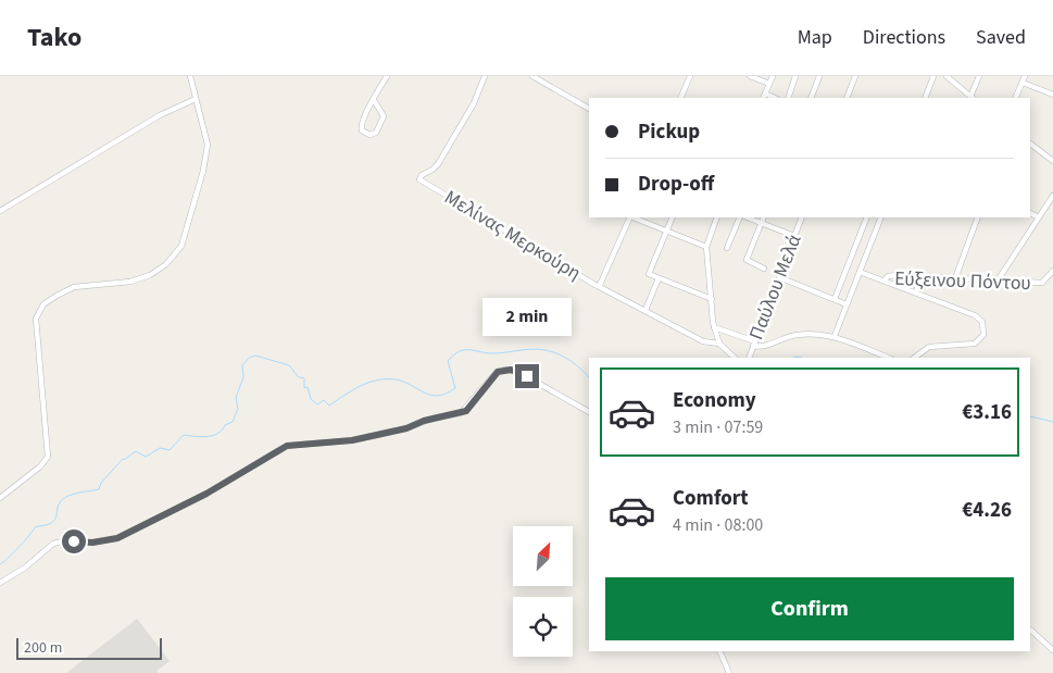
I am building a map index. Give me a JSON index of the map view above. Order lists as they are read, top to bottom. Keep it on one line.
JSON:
{"streets":{"street":["Μελίνας Μερκούρη","Εύξεινου Πόντου","Παύλου Μελά"]},"scale_bar":"200 m","north":"top right","page":{"header":"Tako","nav":["Map","Directions","Saved"],"banner":["Pickup","Drop-off"],"bubble":"2 min","list":[{"name":"Economy","note":"3 min · 07:59","value":"€3.16"},{"name":"Comfort","note":"4 min · 08:00","value":"€4.26"}],"buttons":"Confirm","scale":"200 m"}}
